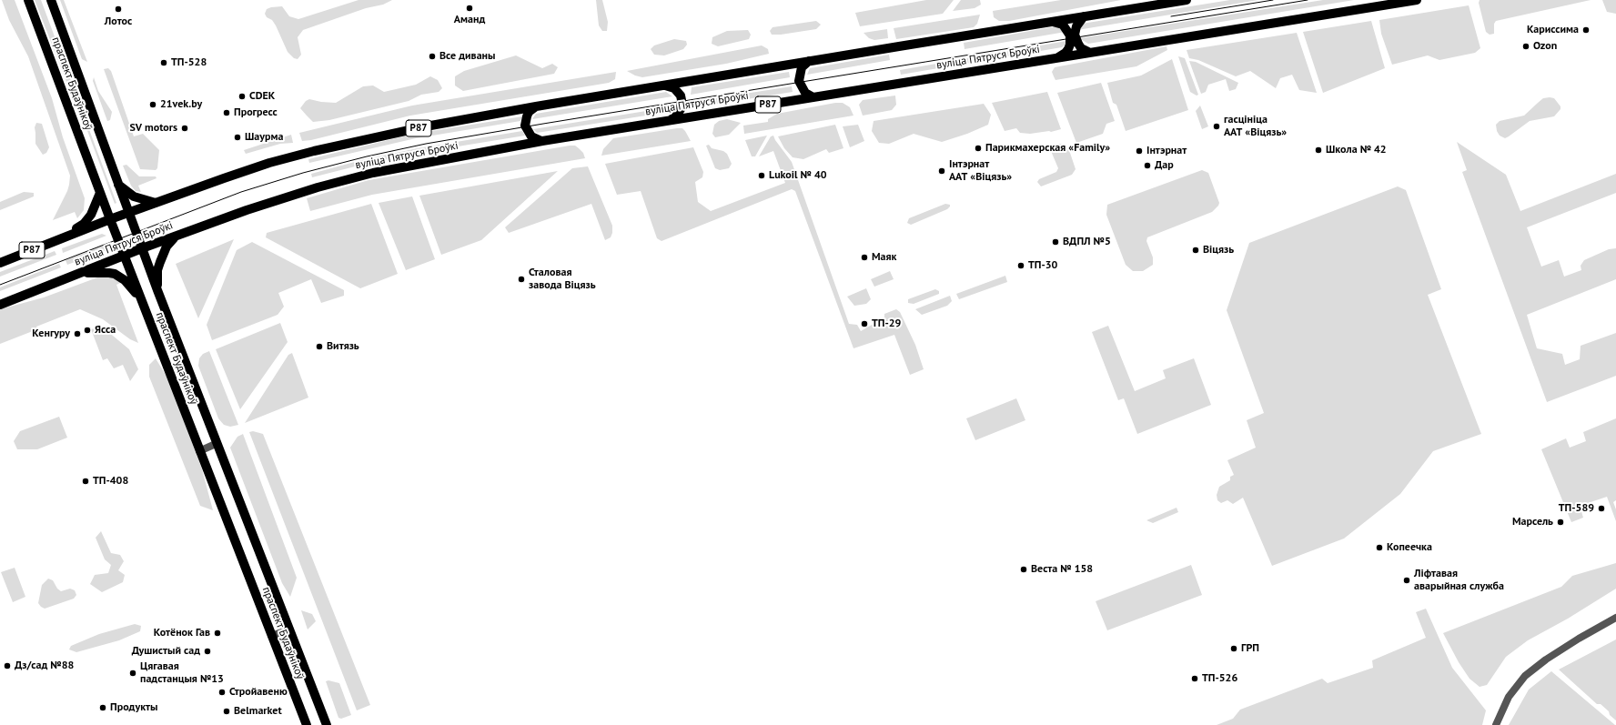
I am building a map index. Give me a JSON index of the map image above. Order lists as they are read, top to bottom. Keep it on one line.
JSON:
{"streets":{"main road":["вуліца Пятруся Броўкі","праспект Будаўнікоў","Р87"]},"crossings":[["вуліца Пятруся Броўкі","праспект Будаўнікоў"]],"places":["Аманд","Лотос","Кариссима","Ozon","Все диваны","ТП-528","CDEK","21vek.by","Прогресс","гасцініца ААТ «Віцязь»","SV motors","Шаурма","Парикмахерская «Family»","Школа № 42","Інтэрнат","Дар","Інтэрнат ААТ «Віцязь»","Lukoil № 40","ВДПЛ №5","Віцязь","Маяк","ТП-30","Сталовая завода Віцязь","ТП-29","Ясса","Кенгуру","Витязь","ТП-408","ТП-589","Марсель","Копеечка","Веста № 158","Ліфтавая аварыйная служба","Котёнок Гав","ГРП","Душистый сад","Дз/сад №88","Цягавая падстанцыя №13","ТП-526","Стройавеню","Продукты","Belmarket"]}
